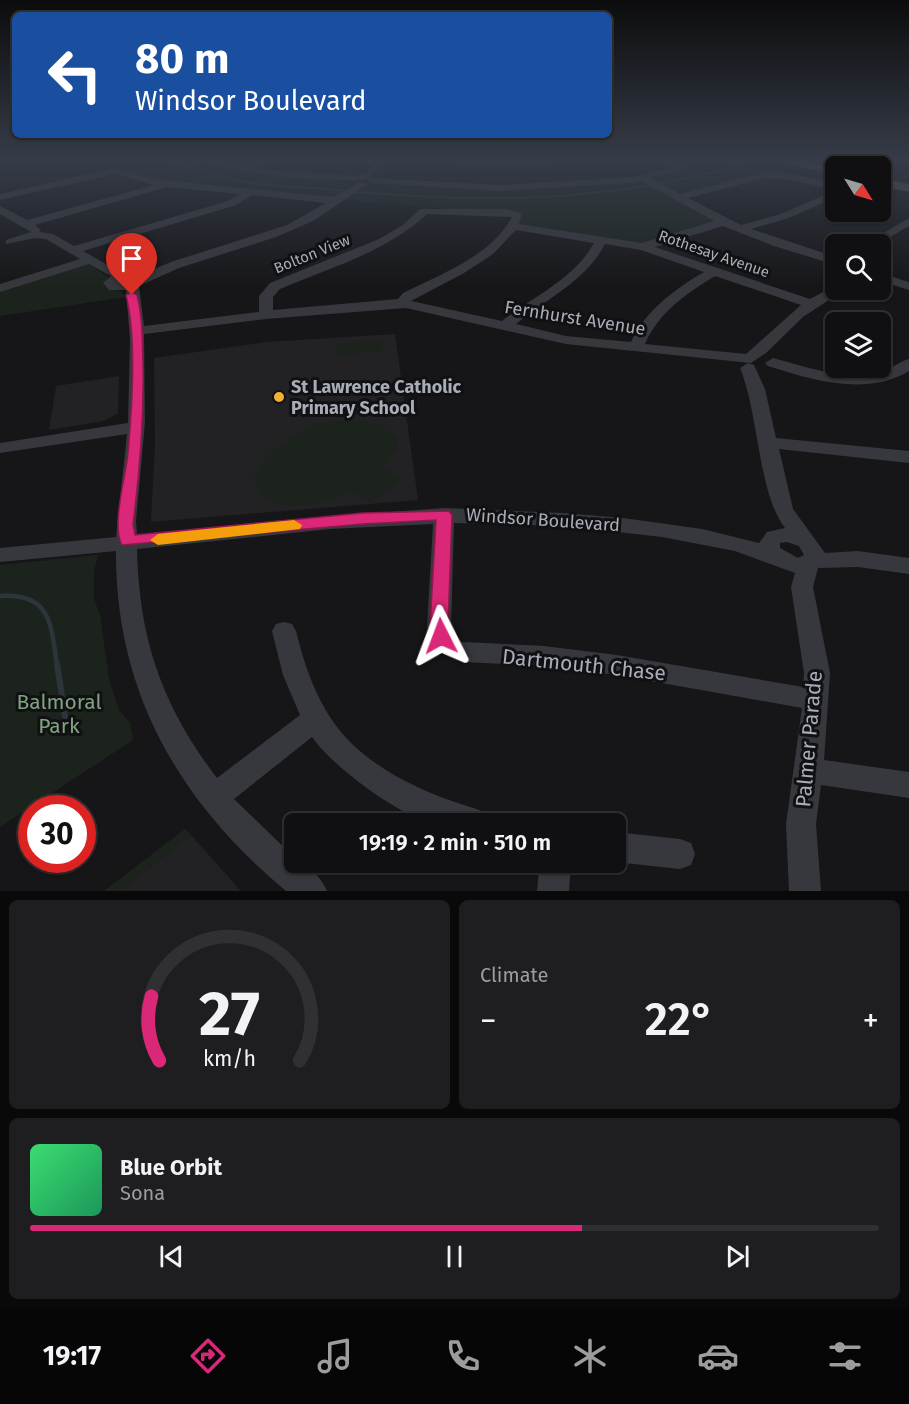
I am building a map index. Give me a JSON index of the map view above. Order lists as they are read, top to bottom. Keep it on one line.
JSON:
{"streets":{"street":["Bolton View","Rothesay Avenue","Fernhurst Avenue","Windsor Boulevard","Dartmouth Chase","Palmer Parade"]},"crossings":[["Bolton View","Rothesay Avenue"],["Bolton View","Fernhurst Avenue"],["Fernhurst Avenue","Palmer Parade"],["Windsor Boulevard","Dartmouth Chase"],["Windsor Boulevard","Palmer Parade"],["Dartmouth Chase","Palmer Parade"]],"parks":["Balmoral Park"],"places":["St Lawrence Catholic Primary School"],"north":"bottom right","page":{"turn":["80 m","Windsor Boulevard"],"limit":"30","trip":"19:19 · 2 min · 510 m","tile":"Climate","heat":["−","22°","+"],"song":["Blue Orbit","Sona"],"tabs":"19:17","gauge":["27","km/h"]}}
